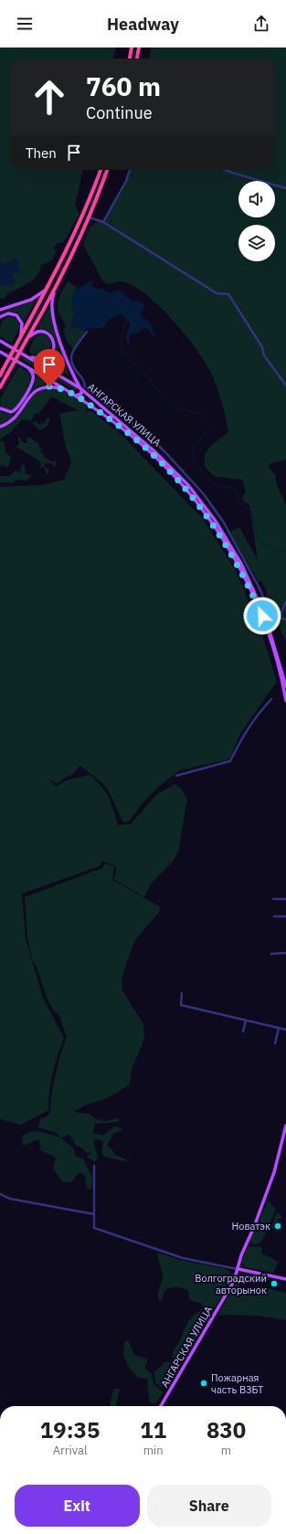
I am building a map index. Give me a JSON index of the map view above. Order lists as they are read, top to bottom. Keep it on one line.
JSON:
{"streets":{"main road":["АНГАРСКАЯ УЛИЦА"]},"places":["Новатэк","Волгоградский авторынок","Пожарная часть ВЗБТ"],"page":{"header":"Headway","turn":["760 m","Continue"],"then":"Then","eta":["19:35","Arrival","11","min","830","m"],"buttons":["Exit","Share"]}}
